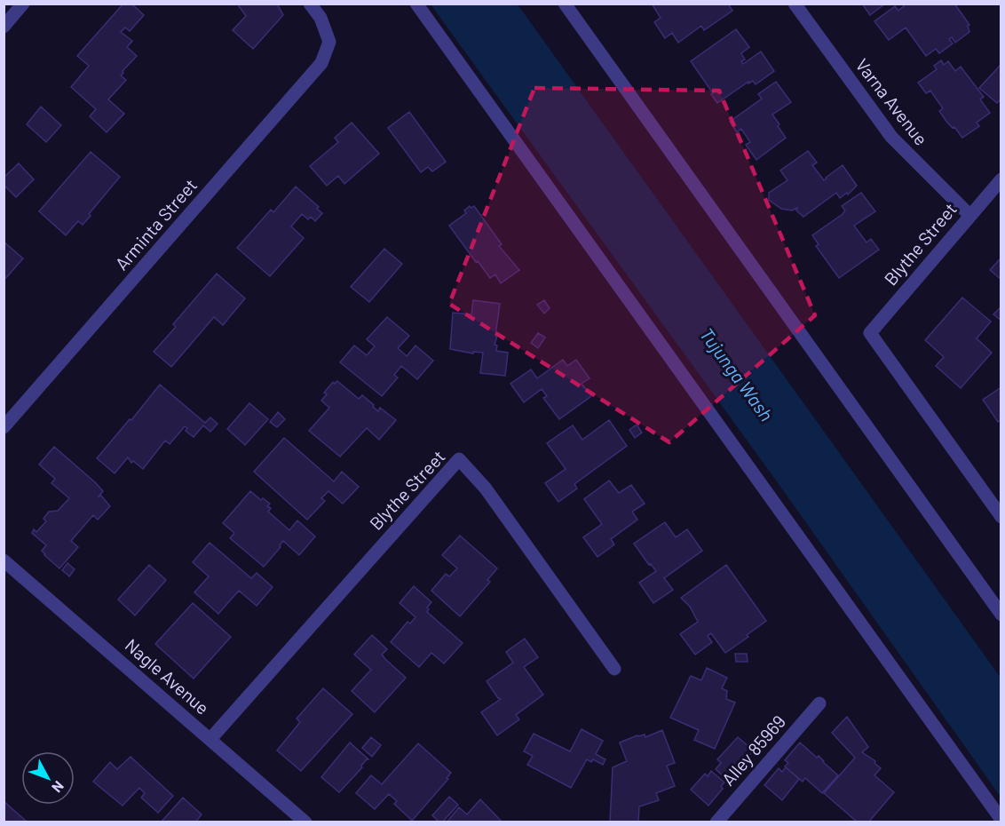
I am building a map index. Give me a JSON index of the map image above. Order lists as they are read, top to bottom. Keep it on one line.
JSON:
{"streets":{"street":["Varna Avenue","Arminta Street","Blythe Street","Nagle Avenue","Alley 85969"]},"crossings":[["Varna Avenue","Blythe Street"],["Blythe Street","Nagle Avenue"]],"water":["Tujunga Wash"],"north":"bottom right"}
